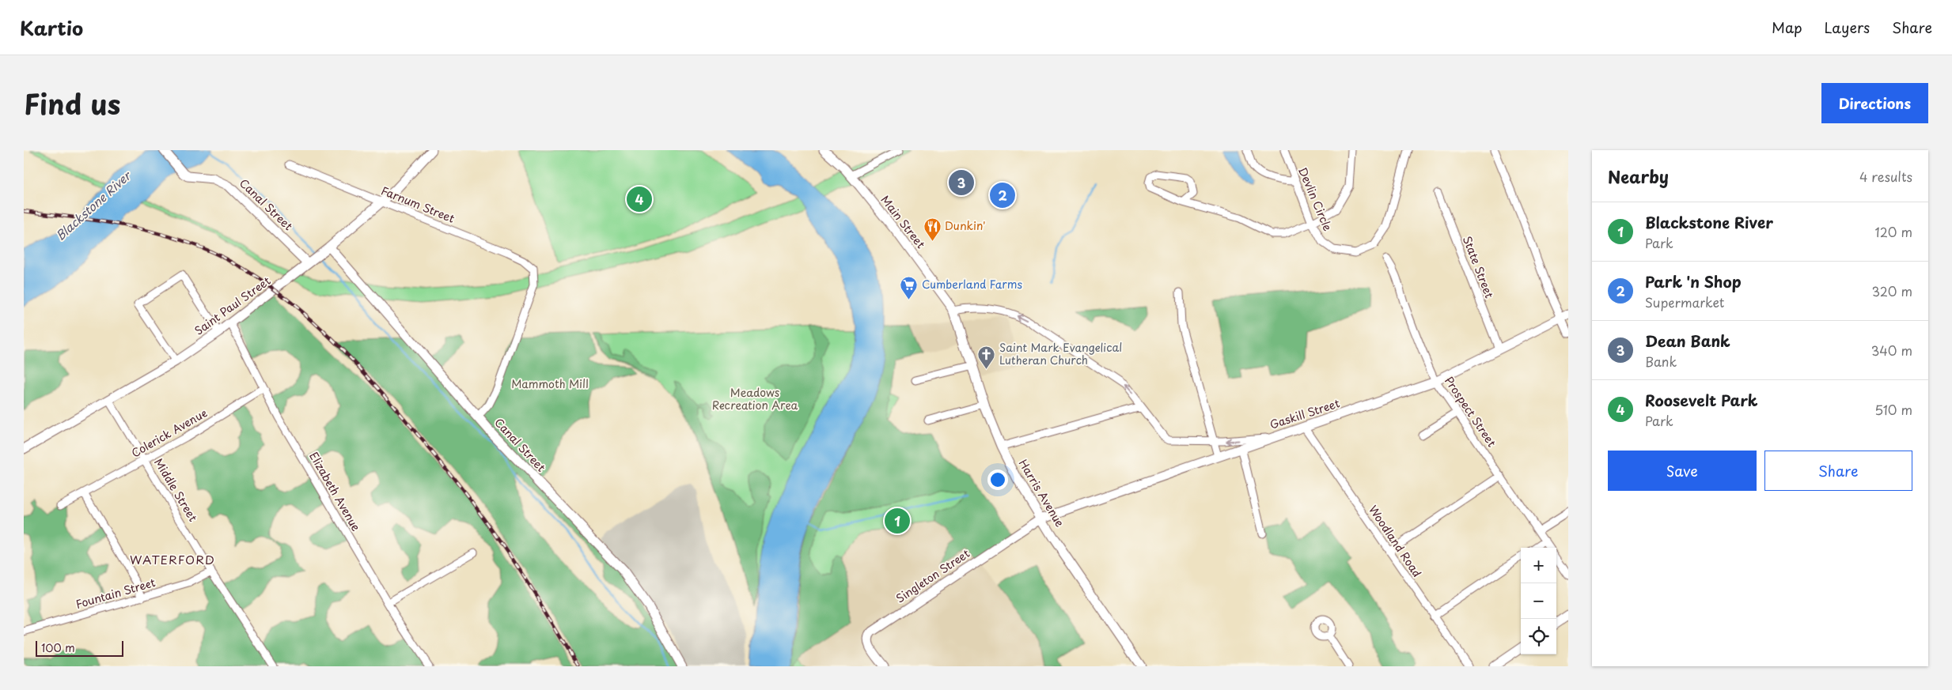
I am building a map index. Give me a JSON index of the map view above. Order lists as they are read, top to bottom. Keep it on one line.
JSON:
{"streets":{"street":["Devlin Circle","Canal Street","Farnum Street","Main Street","State Street","Saint Paul Street","Prospect Street","Gaskill Street","Colerick Avenue","Middle Street","Elizabeth Avenue","Harris Avenue","Woodland Road","Singleton Street","Fountain Street"]},"crossings":[["Canal Street","Farnum Street"],["Canal Street","Saint Paul Street"],["Farnum Street","Saint Paul Street"],["Main Street","Harris Avenue"],["State Street","Gaskill Street"],["Saint Paul Street","Middle Street"],["Saint Paul Street","Elizabeth Avenue"],["Prospect Street","Gaskill Street"],["Gaskill Street","Harris Avenue"],["Gaskill Street","Woodland Road"],["Gaskill Street","Singleton Street"],["Colerick Avenue","Middle Street"],["Colerick Avenue","Elizabeth Avenue"],["Middle Street","Fountain Street"],["Harris Avenue","Singleton Street"]],"districts":["WATERFORD"],"water":["Blackstone River"],"parks":["Mammoth Mill","Meadows Recreation Area"],"places":{"restaurant":["Dunkin'"],"supermarket":["Cumberland Farms"],"church":["Saint Mark Evangelical Lutheran Church"]},"scale_bar":"100 m","page":{"header":"Kartio","nav":["Map","Layers","Share"],"title":"Find us","buttons":["Directions",["Save","Share"]],"heading":["Nearby","4 results"],"pins":["3","2","4","1"],"list":[{"mark":"1","name":"Blackstone River","note":"Park","value":"120 m"},{"mark":"2","name":"Park 'n Shop","note":"Supermarket","value":"320 m"},{"mark":"3","name":"Dean Bank","note":"Bank","value":"340 m"},{"mark":"4","name":"Roosevelt Park","note":"Park","value":"510 m"}],"map_buttons":["+","−"],"scale":"100 m"}}
